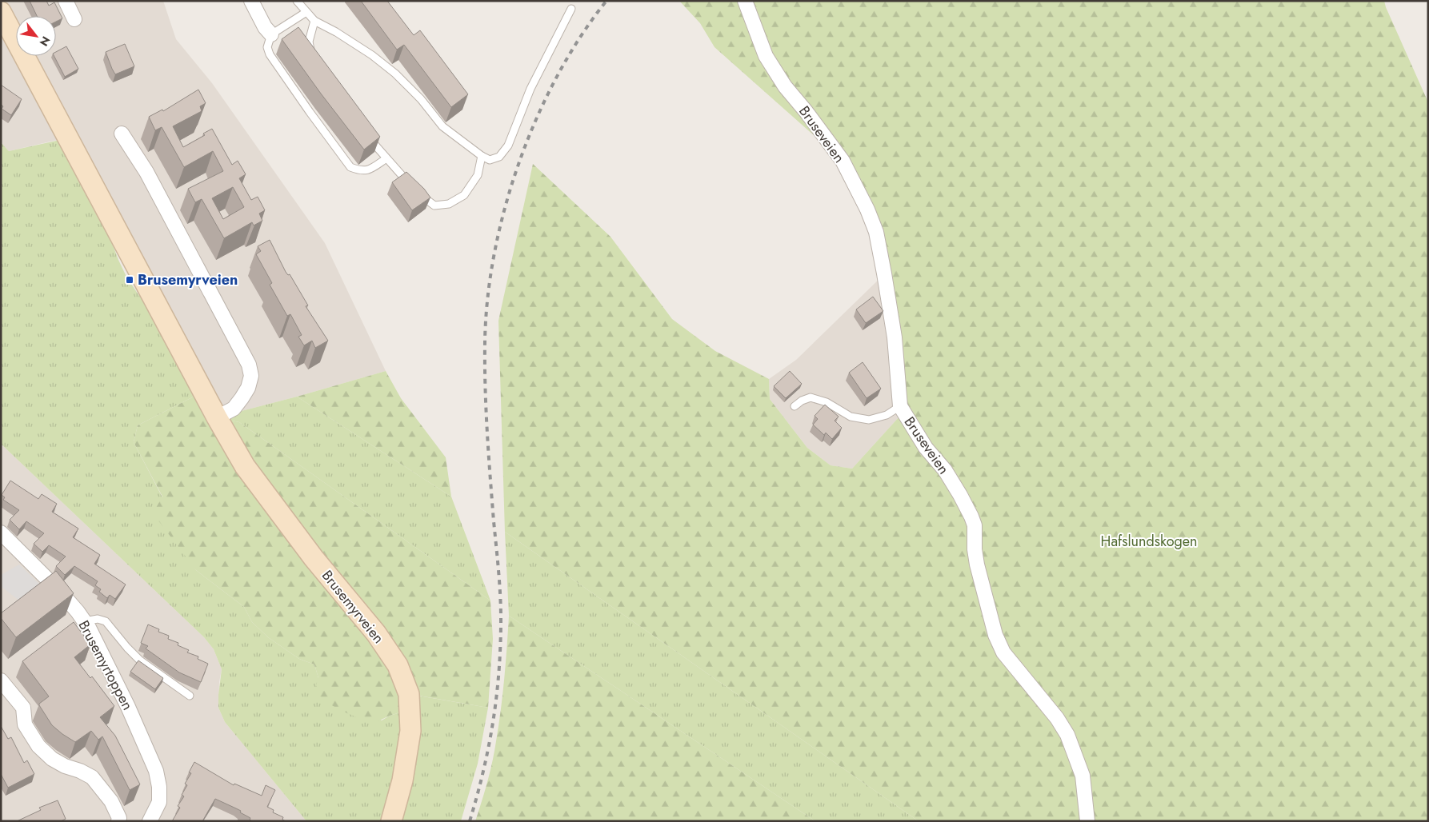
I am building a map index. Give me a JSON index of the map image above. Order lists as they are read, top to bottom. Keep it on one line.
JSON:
{"streets":{"street":["Bruseveien","Brusemyrveien","Brusemyrtoppen"]},"parks":["Hafslundskogen"],"places":{"transit":["Brusemyrveien"]},"north":"bottom right"}
